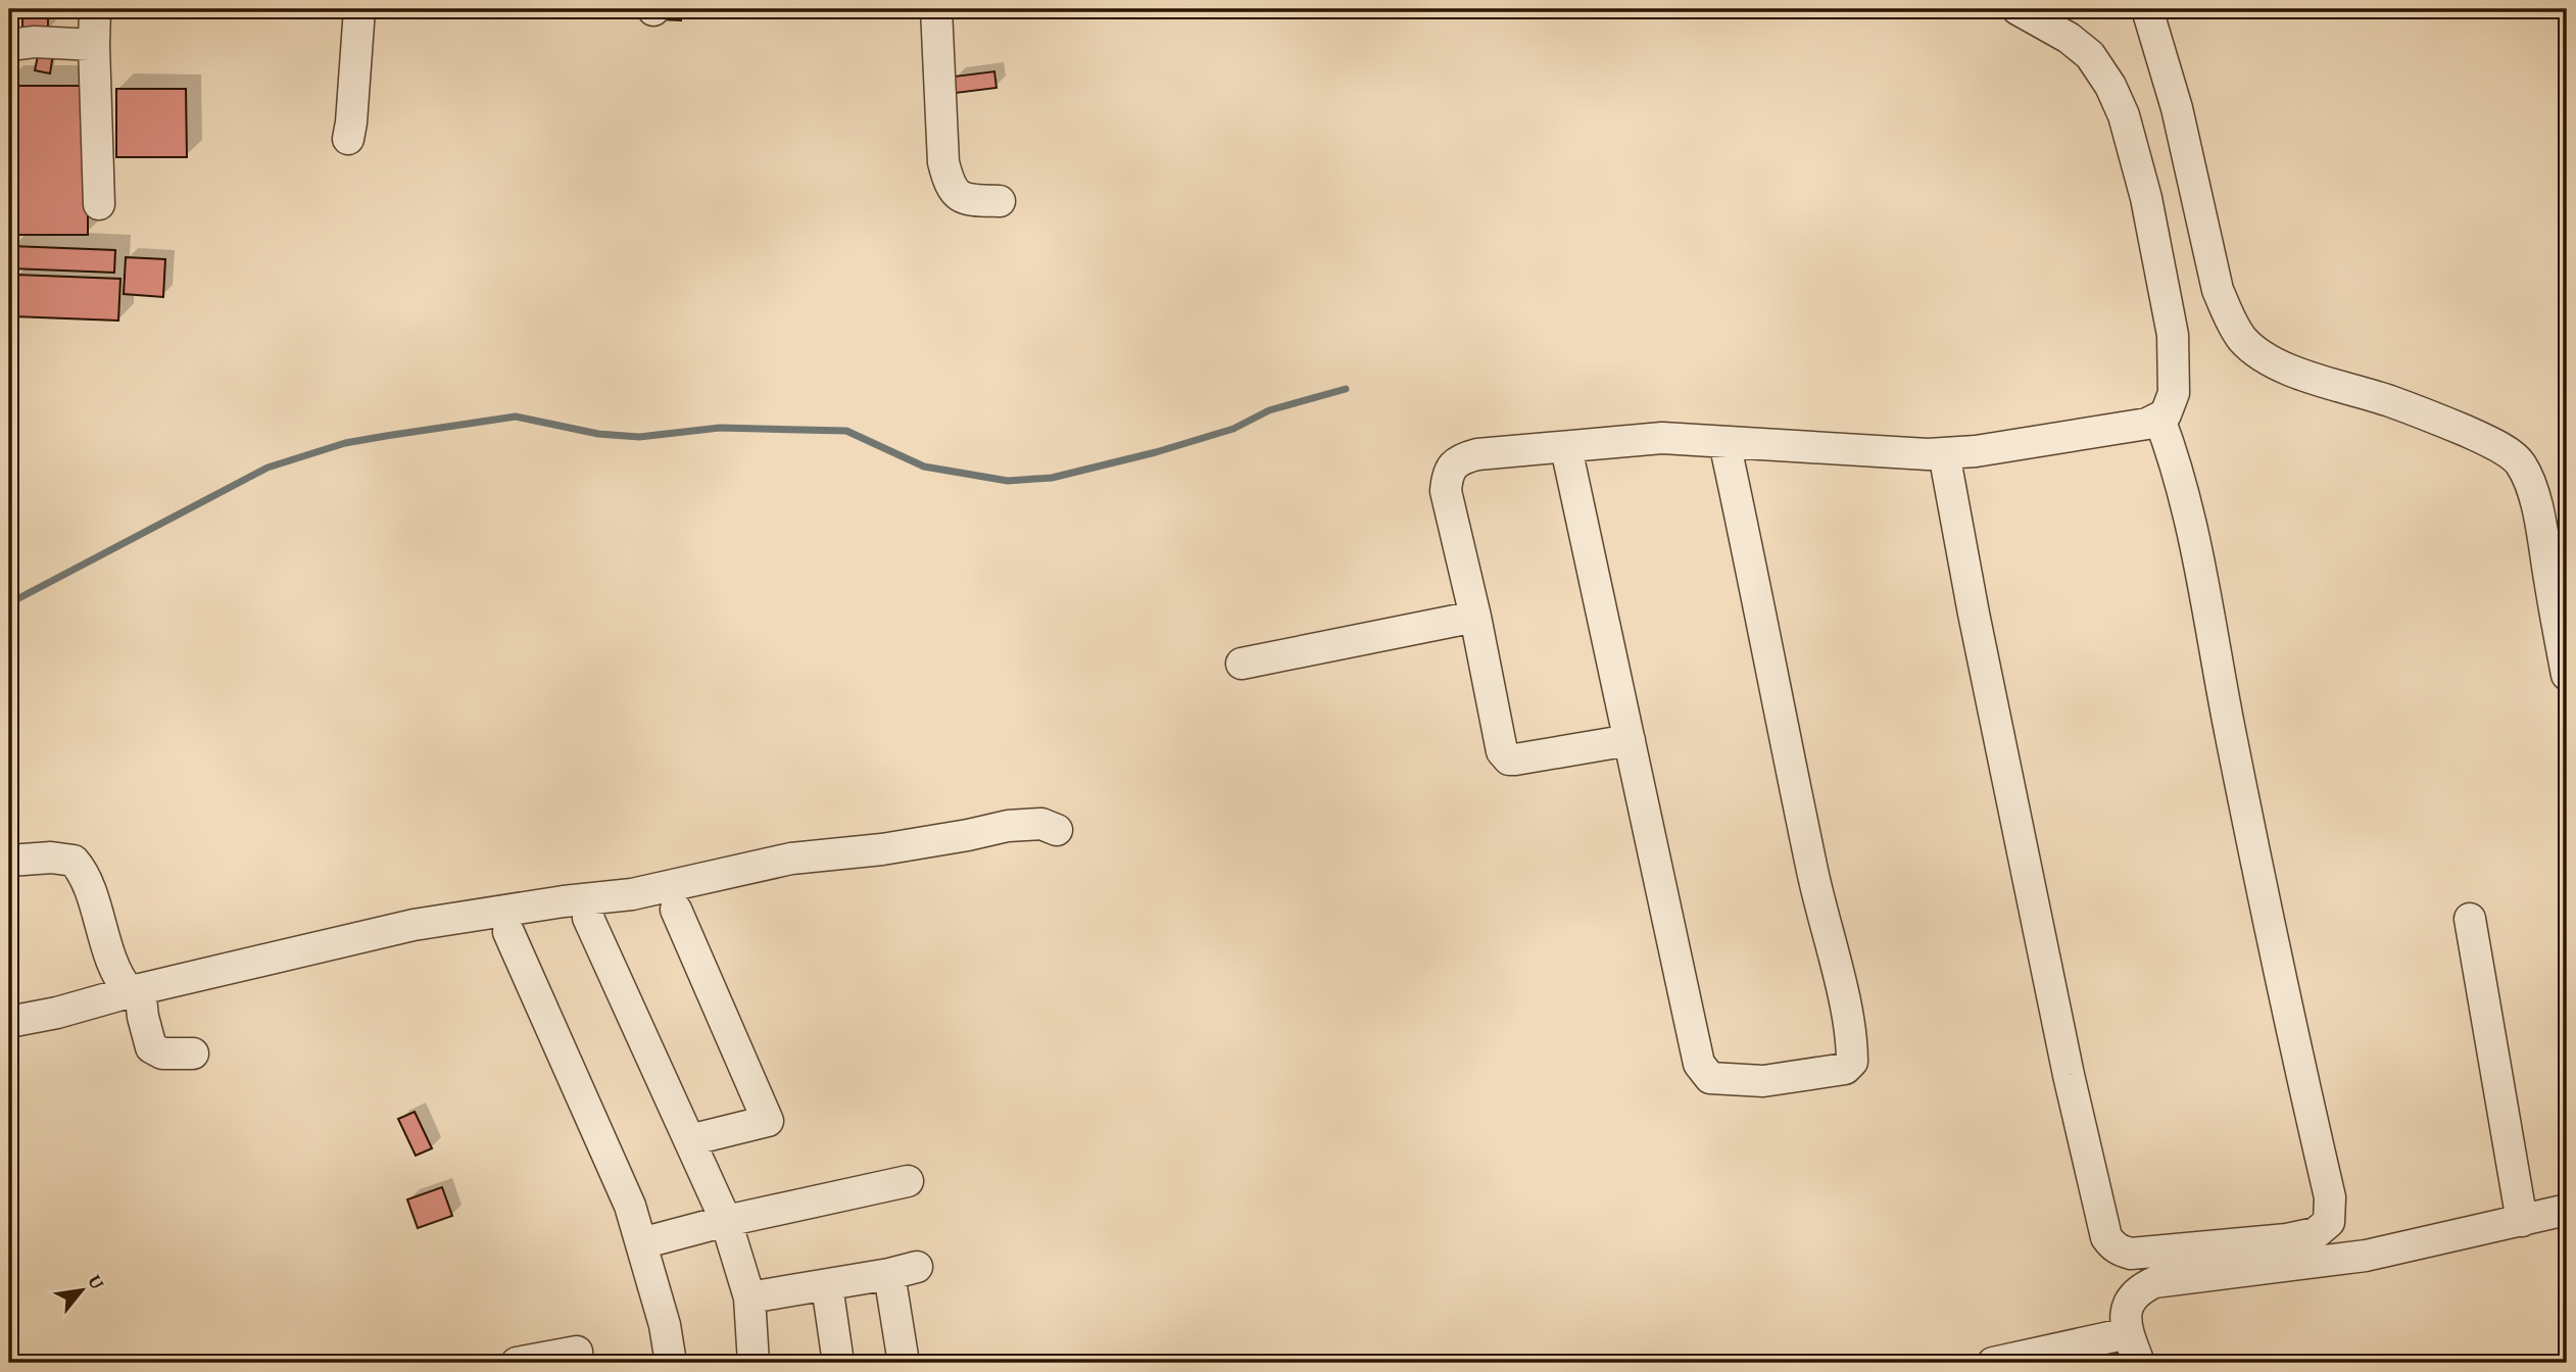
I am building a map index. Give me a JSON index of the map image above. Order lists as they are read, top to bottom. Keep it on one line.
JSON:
{"north":"top right"}
